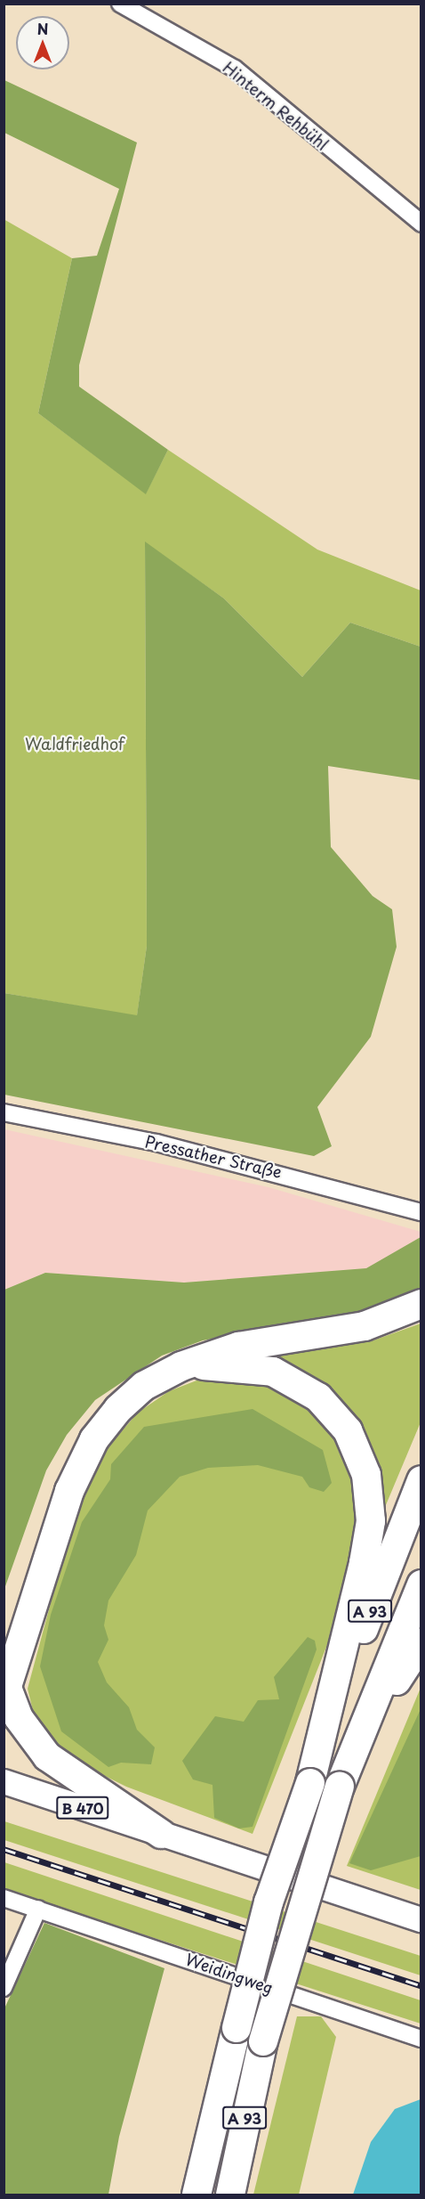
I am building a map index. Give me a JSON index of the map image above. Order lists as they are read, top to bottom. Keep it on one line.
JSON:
{"streets":{"highway":["A 93"],"main road":["B 470"],"street":["Hinterm Rehbühl","Pressather Straße","Weidingweg"]},"parks":["Waldfriedhof"],"north":"top"}
